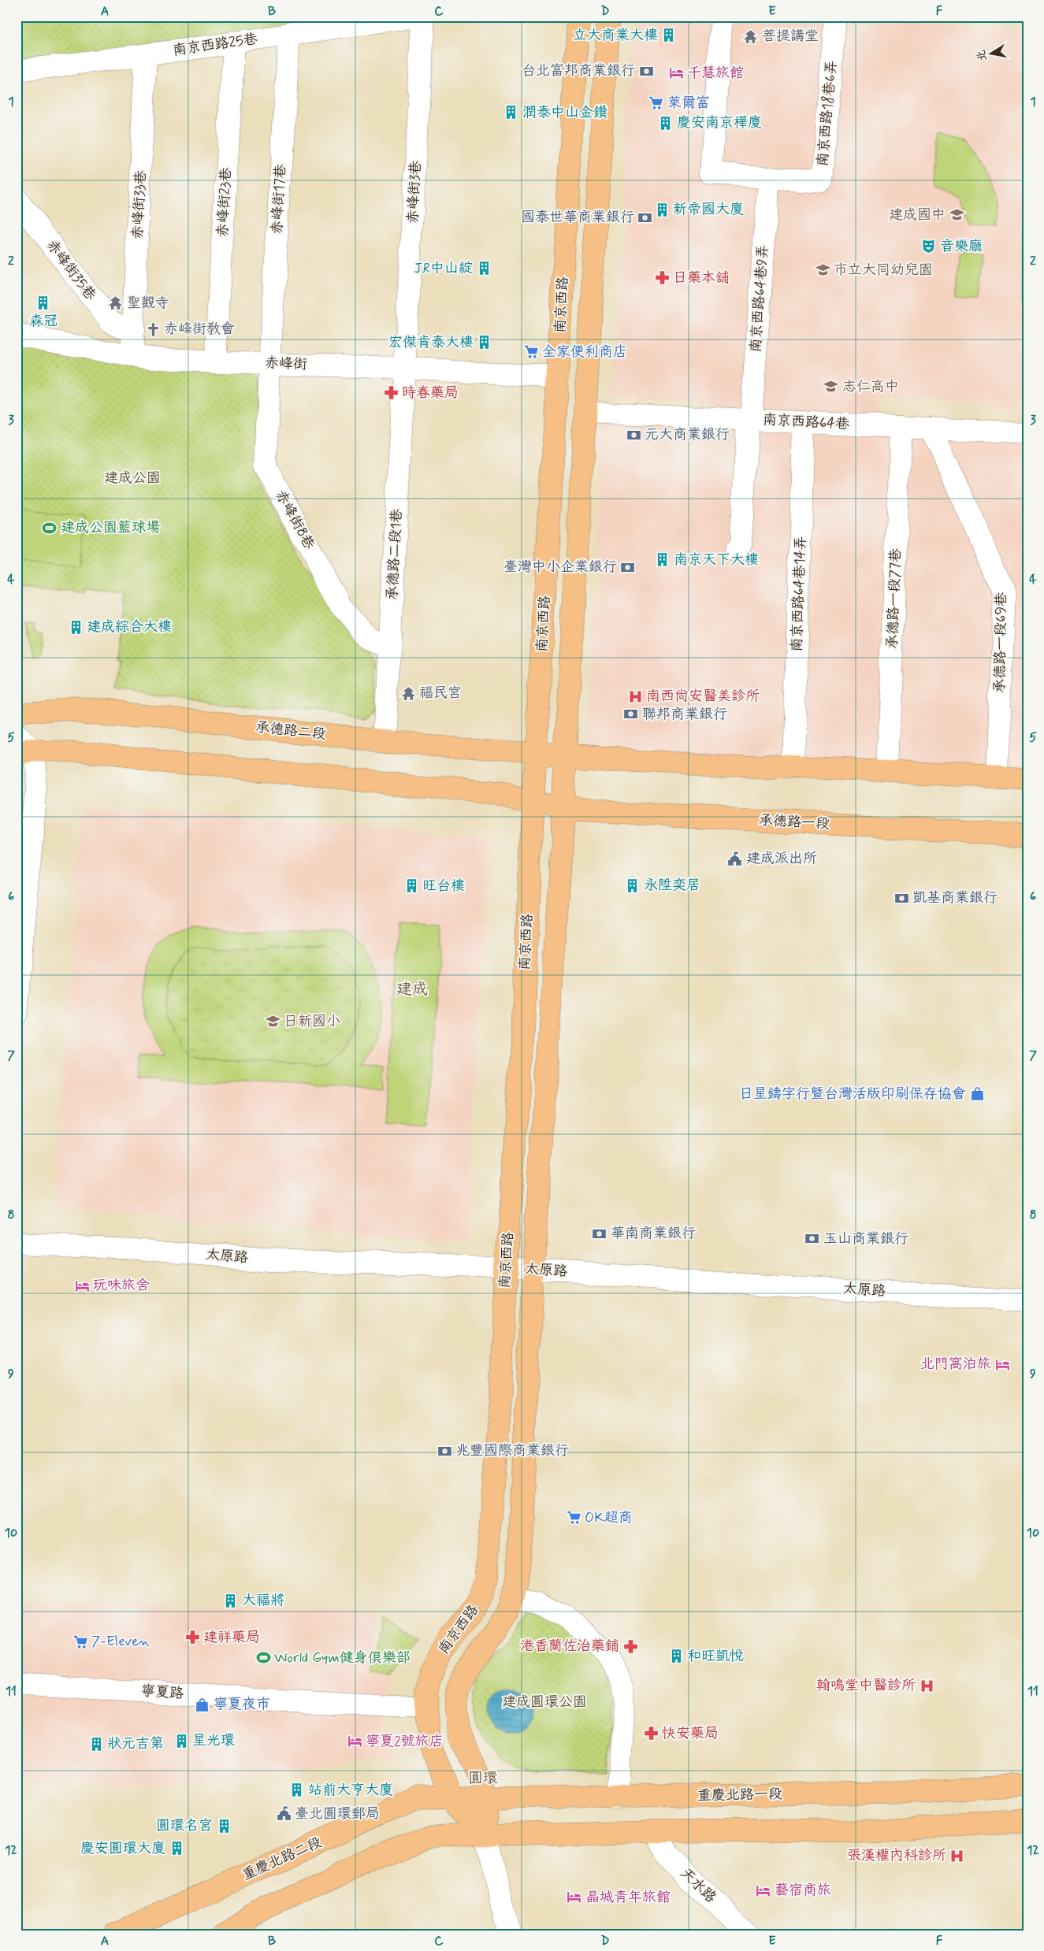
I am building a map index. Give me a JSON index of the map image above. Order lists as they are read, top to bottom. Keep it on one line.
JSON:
{"streets":{"main road":["南京西路","承德路二段","承德路一段","重慶北路一段","重慶北路二段"],"street":["南京西路25巷","南京西路18巷6弄","赤峰街3巷","赤峰街17巷","赤峰街23巷","赤峰街33巷","赤峰街35巷","南京西路64巷9弄","赤峰街","南京西路64巷","赤峰街8巷","承德路二段1巷","南京西路64巷14弄","承德路一段77巷","承德路一段69巷","太原路","寧夏路","天水路"]},"crossings":[["南京西路25巷","赤峰街17巷"],["南京西路25巷","赤峰街23巷"],["南京西路25巷","赤峰街33巷"],["南京西路18巷6弄","南京西路64巷9弄"],["赤峰街3巷","赤峰街"],["赤峰街3巷","承德路二段1巷"],["赤峰街17巷","赤峰街"],["赤峰街17巷","赤峰街8巷"],["赤峰街23巷","赤峰街"],["赤峰街33巷","赤峰街35巷"],["赤峰街33巷","赤峰街"],["南京西路64巷9弄","南京西路64巷"],["南京西路","赤峰街"],["南京西路","南京西路64巷"],["南京西路","承德路二段"],["南京西路","承德路一段"],["南京西路","太原路"],["南京西路","寧夏路"],["南京西路","重慶北路一段"],["南京西路","重慶北路二段"],["赤峰街","赤峰街8巷"],["赤峰街","承德路二段1巷"],["南京西路64巷","南京西路64巷14弄"],["南京西路64巷","承德路一段77巷"],["南京西路64巷","承德路一段69巷"],["赤峰街8巷","承德路二段1巷"],["承德路二段1巷","承德路二段"],["重慶北路一段","重慶北路二段"]],"districts":["建成","圓環"],"parks":["建成公園","建成圓環公園"],"places":{"building":["立大商業大樓","潤泰中山金鑽","慶安南京樺廈","新帝國大廈","JR中山綻","森冠","宏傑肯泰大樓","南京天下大樓","建成綜合大樓","永陞奕居","旺台樓","大福將","和旺凱悅","星光環","狀元吉第","站前大亨大廈","圓環名宮","慶安圓環大廈"],"temple":["菩提講堂","聖觀寺","福民宮"],"bank":["台北富邦商業銀行","國泰世華商業銀行","元大商業銀行","臺灣中小企業銀行","聯邦商業銀行","凱基商業銀行","華南商業銀行","玉山商業銀行","兆豐國際商業銀行"],"hotel":["千慧旅館","玩味旅舍","北門窩泊旅","寧夏2號旅店","藝宿商旅","晶城青年旅館"],"supermarket":["萊爾富","全家便利商店","OK超商","7-Eleven"],"school or university":["建成國中","市立大同幼兒園","志仁高中","日新國小"],"theatre":["音樂廳"],"pharmacy":["日藥本舖","時春藥局","建祥藥局","港香蘭佐治藥鋪","快安藥局"],"church":["赤峰街教會"],"sports":["建成公園籃球場","World Gym健身俱樂部"],"hospital":["南西尚安醫美診所","翰鳴堂中醫診所","張漢權內科診所"],"public building":["建成派出所","臺北圓環郵局"],"shop":["日星鑄字行暨台灣活版印刷保存協會","寧夏夜市"]},"north":"left","grid":{"columns":["A","B","C","D","E","F"],"rows":["1","2","3","4","5","6","7","8","9","10","11","12"]}}
